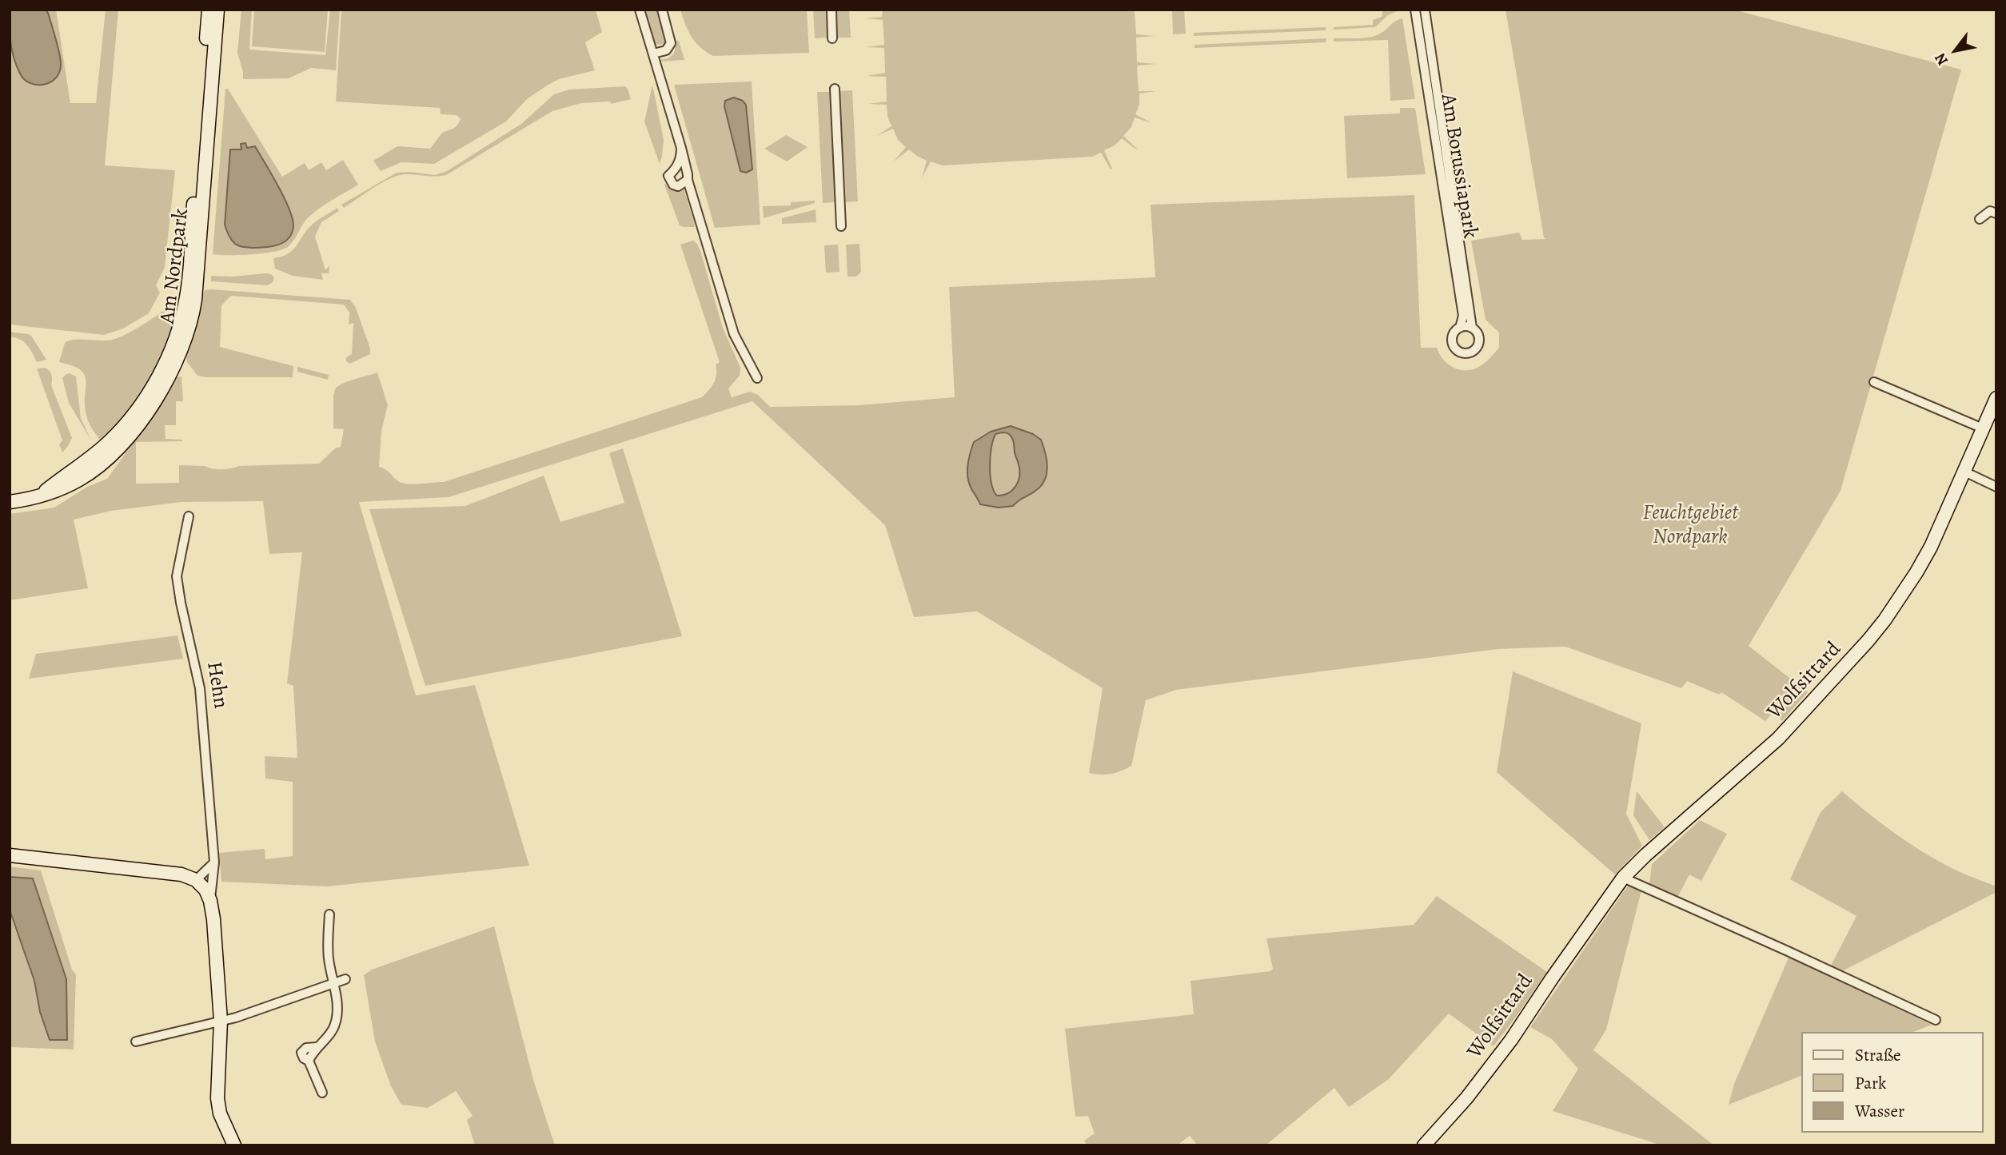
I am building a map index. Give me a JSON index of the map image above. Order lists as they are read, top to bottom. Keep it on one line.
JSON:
{"streets":{"street":["Am Borussiapark","Am Nordpark","Wolfsittard","Hehn"]},"parks":["Feuchtgebiet Nordpark"],"legend":["Straße","Park","Wasser"],"north":"bottom left"}
